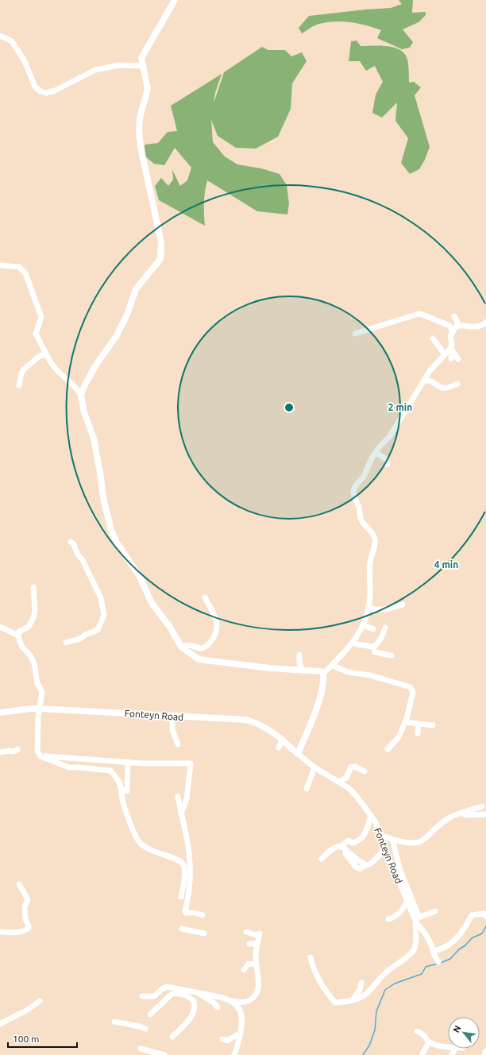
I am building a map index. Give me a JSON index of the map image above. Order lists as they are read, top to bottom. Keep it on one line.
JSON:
{"streets":{"street":["Fonteyn Road"]},"scale_bar":"100 m","north":"top left","rings":["2 min","4 min"]}
